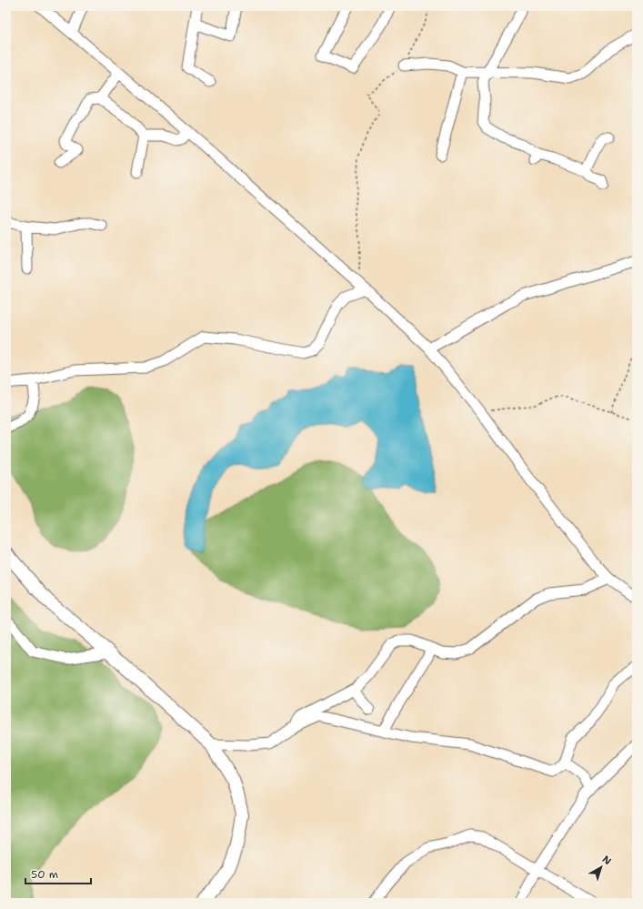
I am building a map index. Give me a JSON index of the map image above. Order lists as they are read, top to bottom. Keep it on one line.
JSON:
{"scale_bar":"50 m","north":"top right"}
